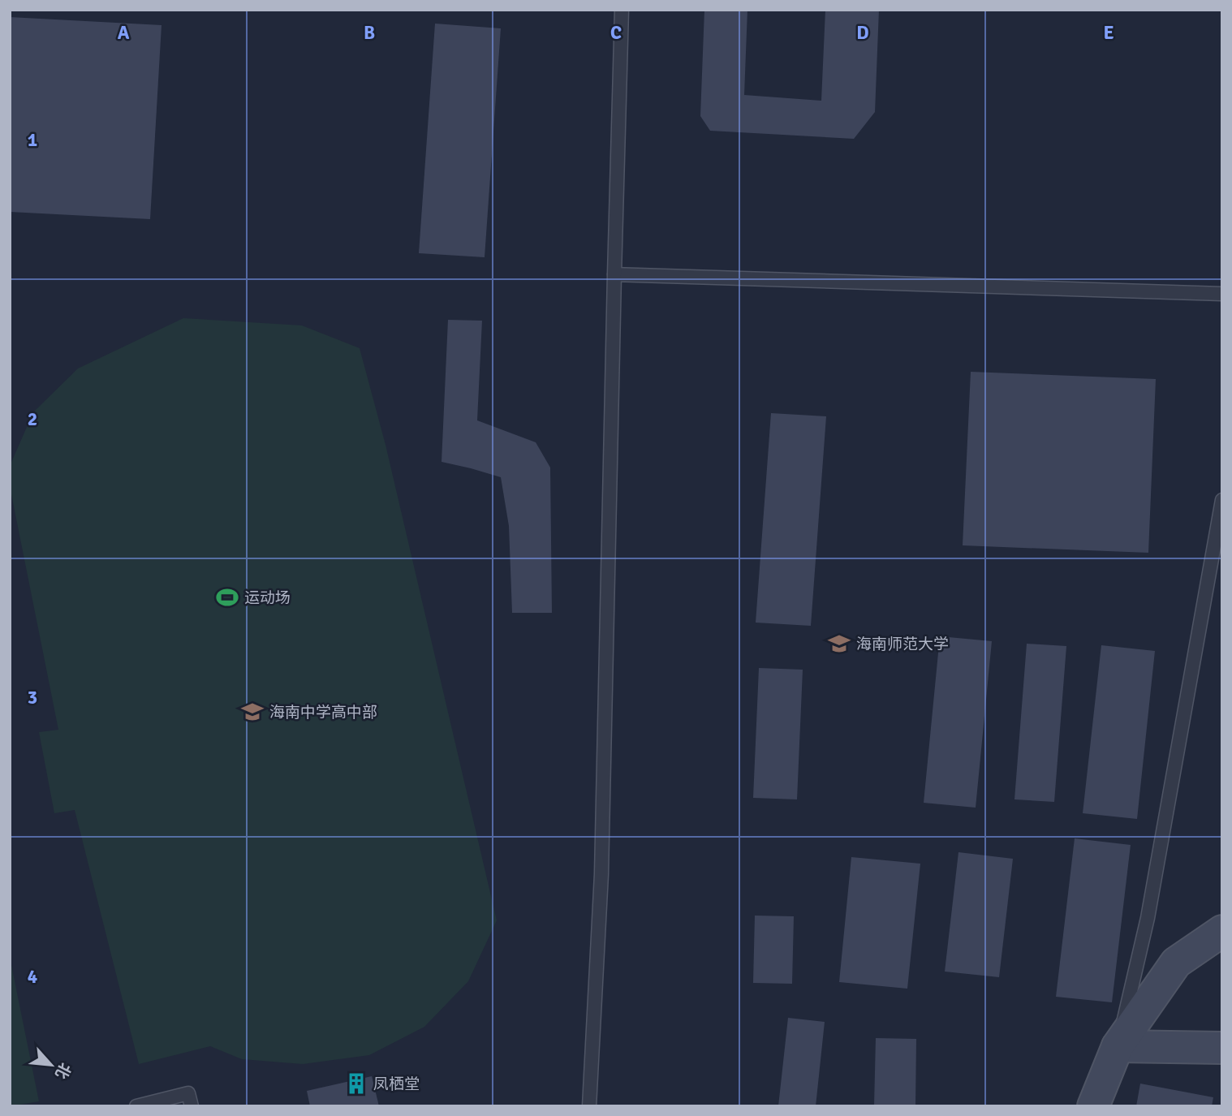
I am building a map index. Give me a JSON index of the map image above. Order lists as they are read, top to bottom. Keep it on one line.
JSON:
{"places":{"sports":["运动场"],"school or university":["海南师范大学","海南中学高中部"],"building":["凤栖堂"]},"north":"bottom right","grid":{"columns":["A","B","C","D","E"],"rows":["1","2","3","4"]}}
